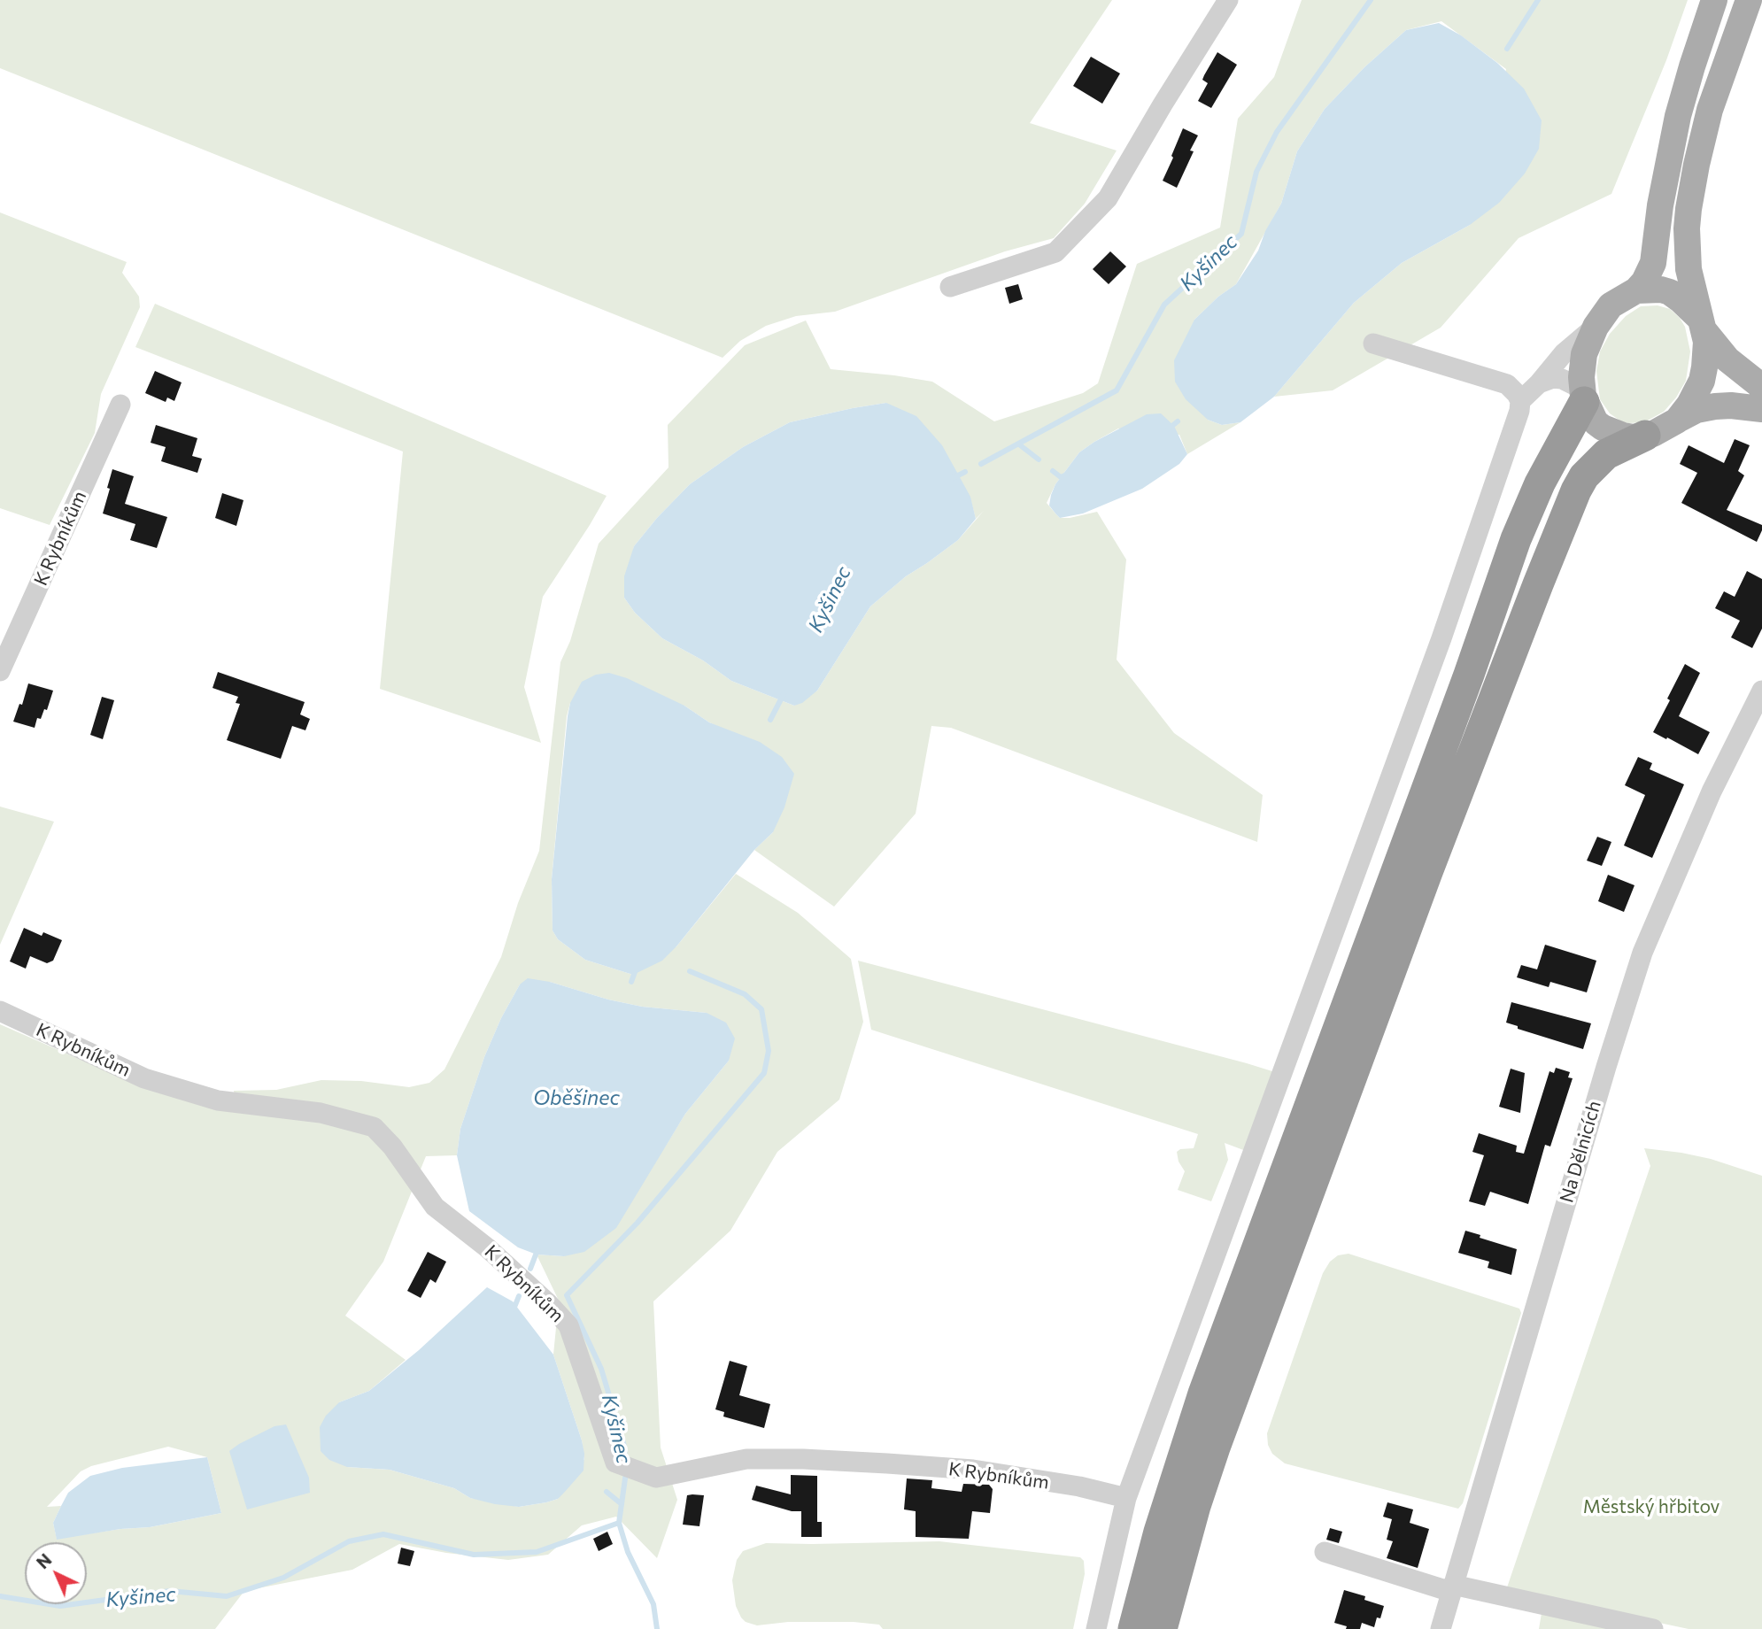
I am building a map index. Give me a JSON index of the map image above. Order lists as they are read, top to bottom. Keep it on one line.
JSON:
{"streets":{"street":["K Rybníkům","Na Dělnicích"]},"water":["Kyšinec","Oběšinec"],"parks":["Městský hřbitov"],"north":"top left"}
